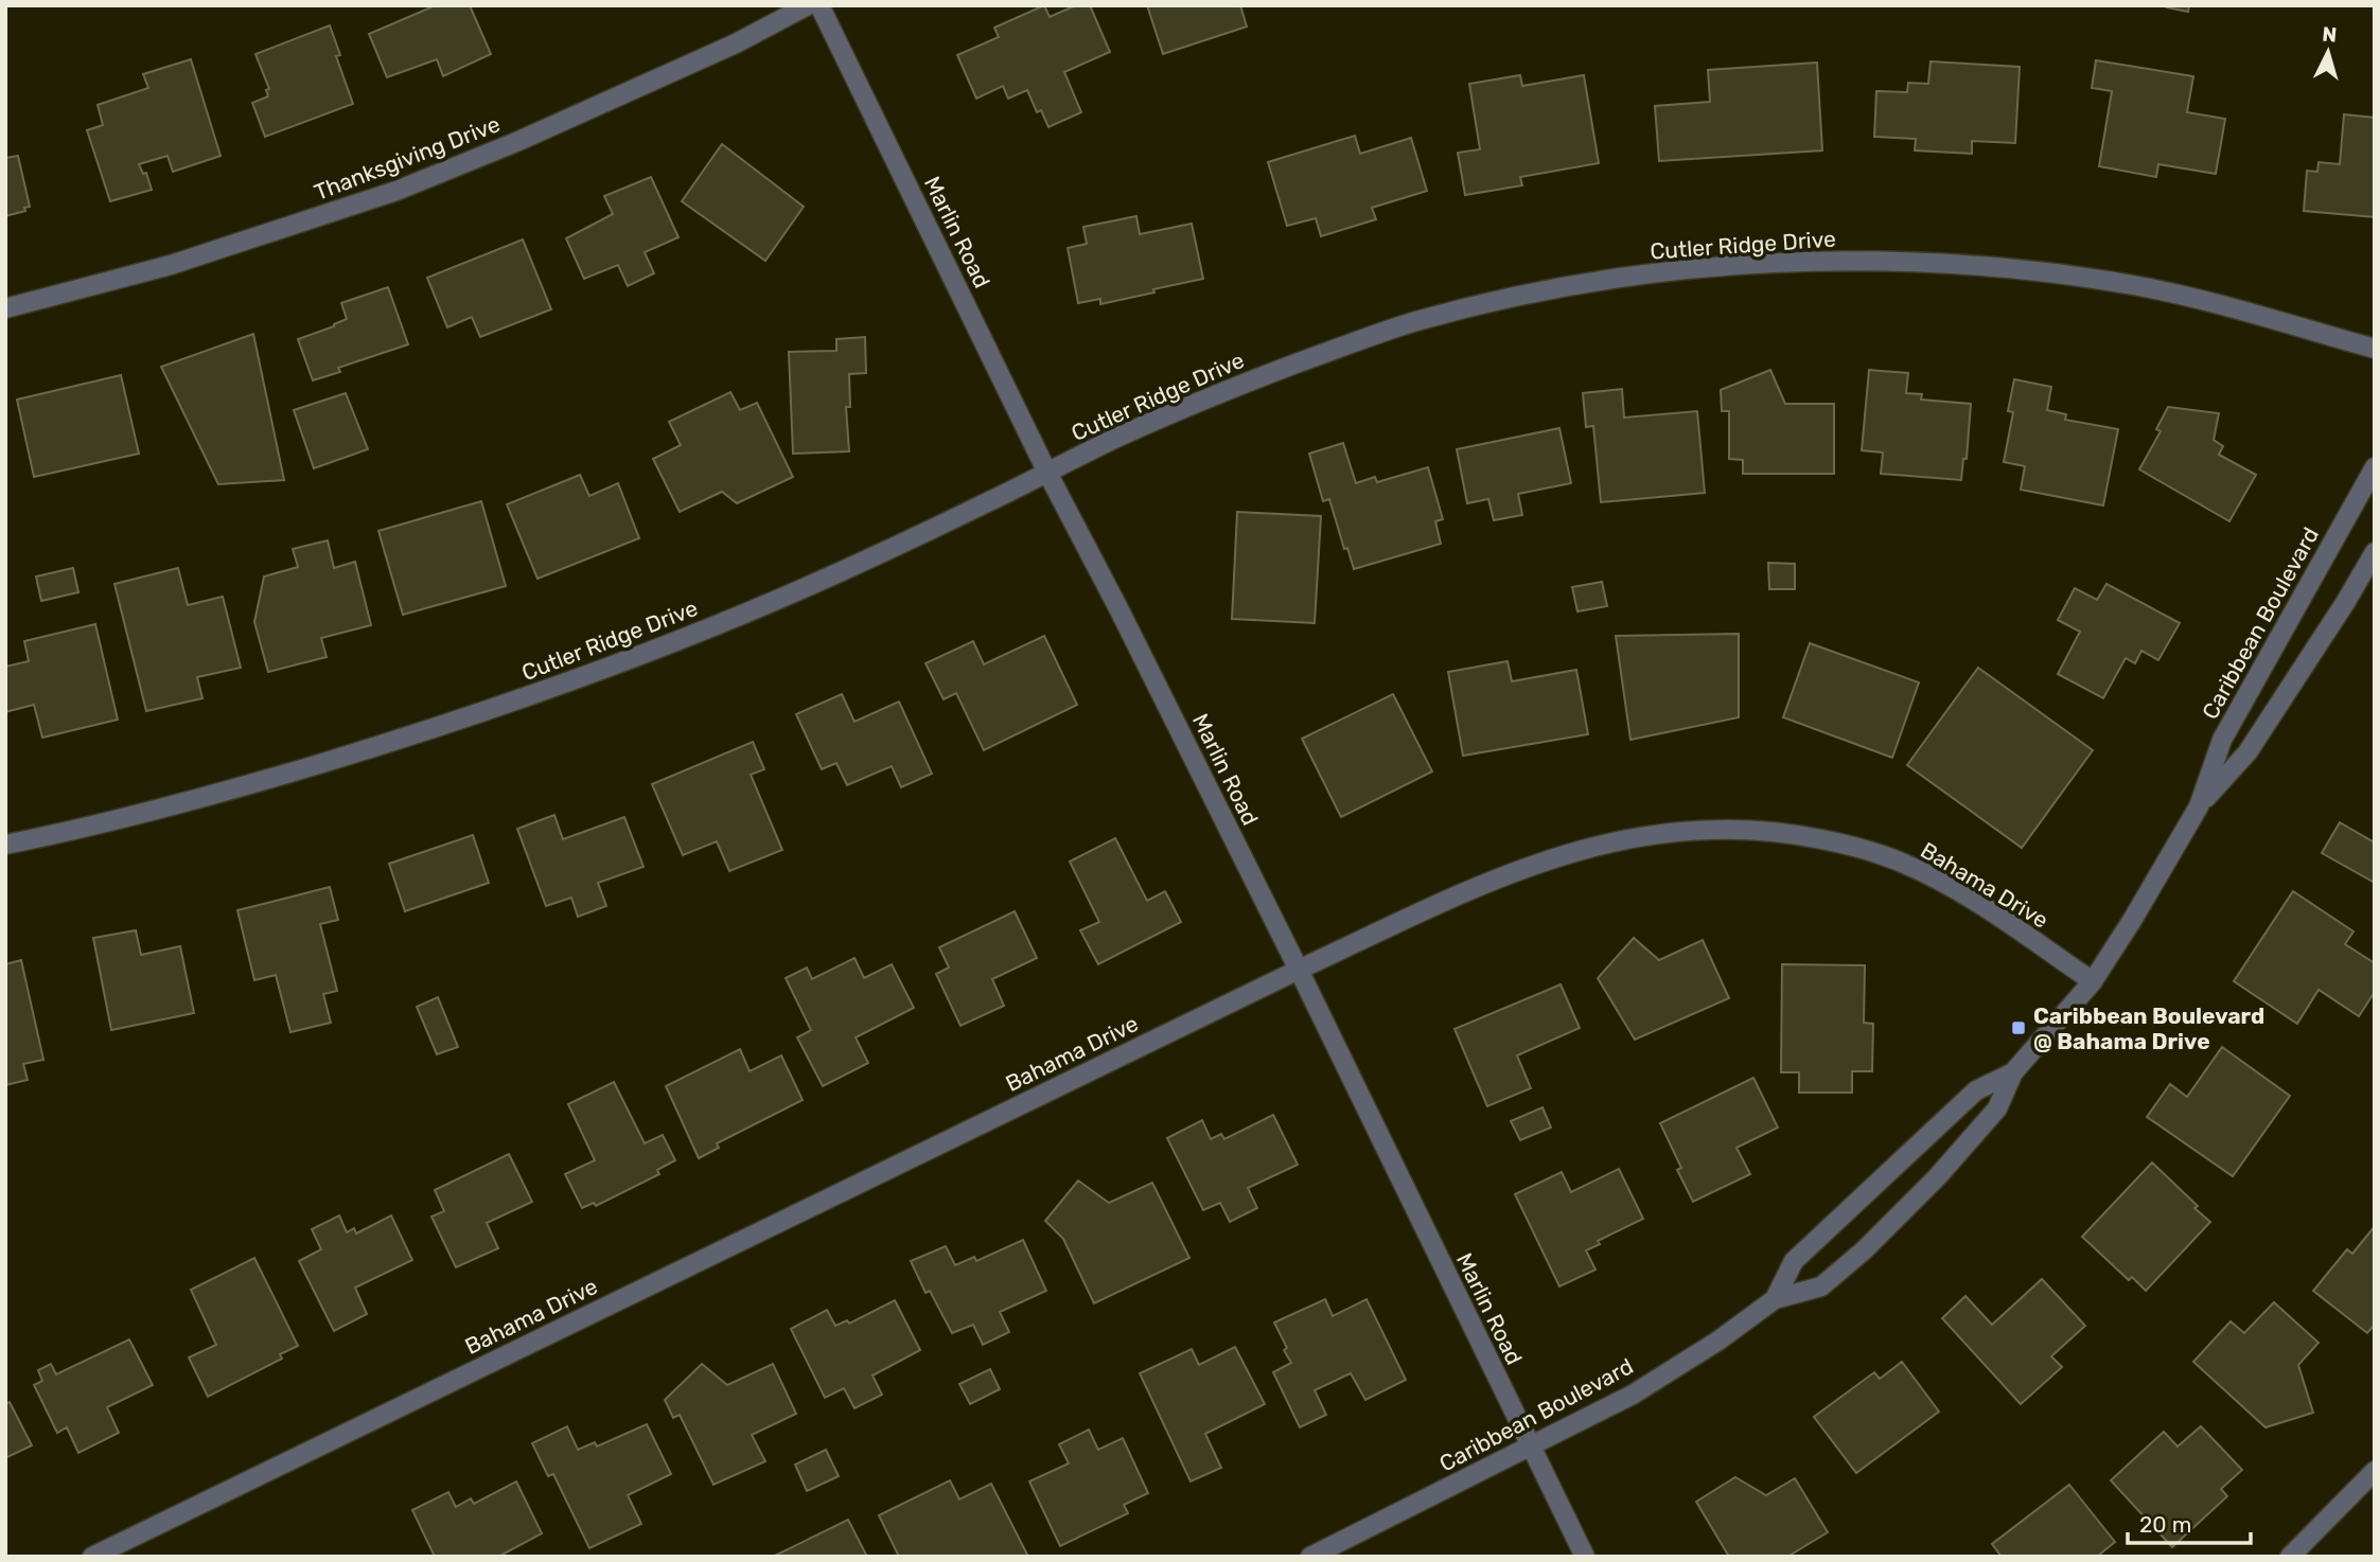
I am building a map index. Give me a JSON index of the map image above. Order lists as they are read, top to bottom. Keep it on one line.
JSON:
{"streets":{"street":["Thanksgiving Drive","Marlin Road","Cutler Ridge Drive","Caribbean Boulevard","Bahama Drive"]},"crossings":[["Marlin Road","Cutler Ridge Drive"],["Marlin Road","Caribbean Boulevard"],["Marlin Road","Bahama Drive"],["Caribbean Boulevard","Bahama Drive"]],"places":{"transit":["Caribbean Boulevard @ Bahama Drive"]},"scale_bar":"20 m","north":"top"}
